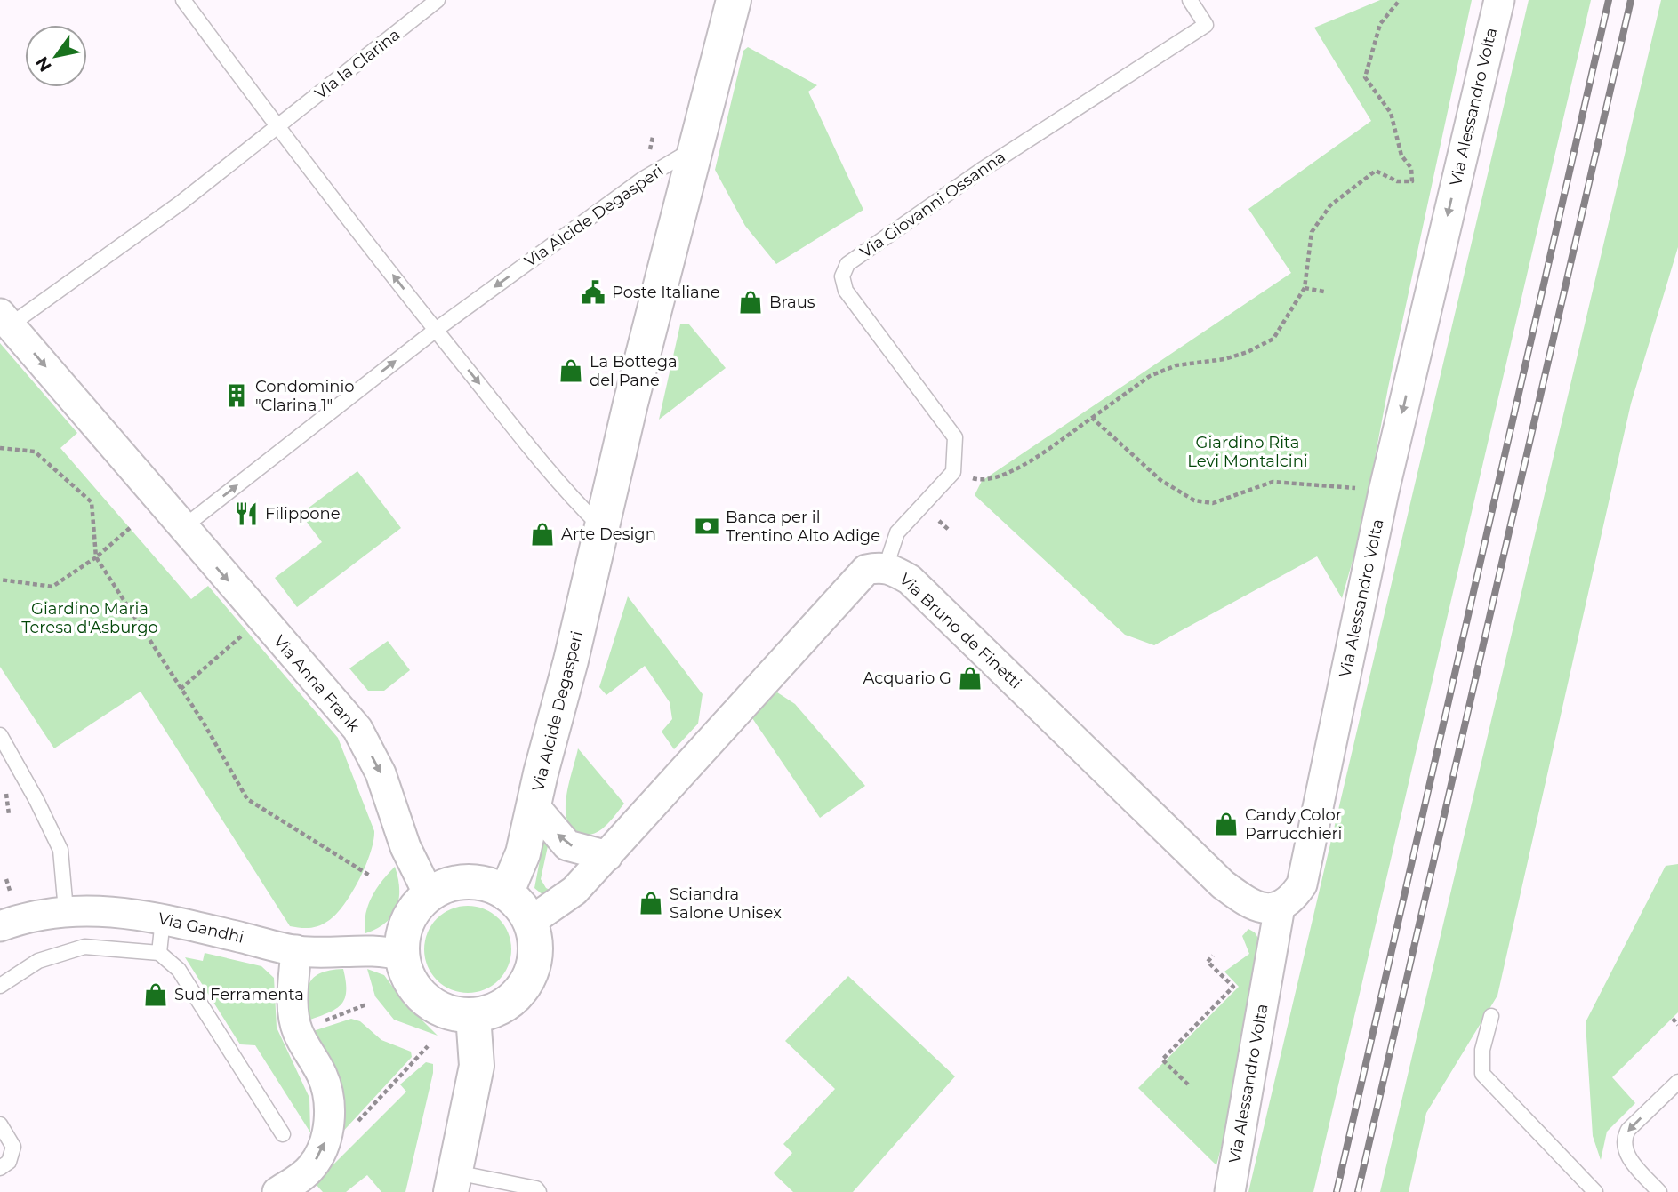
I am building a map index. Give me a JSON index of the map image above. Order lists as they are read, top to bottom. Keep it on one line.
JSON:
{"streets":{"street":["Via Alessandro Volta","Via Alcide Degasperi","Via Bruno de Finetti","Via Anna Frank","Via Gandhi"],"lane":["Via la Clarina","Via Giovanni Ossanna"]},"crossings":[["Via la Clarina","Via Anna Frank"],["Via Alessandro Volta","Via Bruno de Finetti"],["Via Alcide Degasperi","Via Bruno de Finetti"],["Via Alcide Degasperi","Via Anna Frank"],["Via Alcide Degasperi","Via Gandhi"],["Via Bruno de Finetti","Via Anna Frank"],["Via Bruno de Finetti","Via Gandhi"],["Via Anna Frank","Via Gandhi"]],"one_way":["Via Alessandro Volta","Via Anna Frank"],"parks":["Giardino Rita Levi Montalcini","Giardino Maria Teresa d'Asburgo"],"places":{"public building":["Poste Italiane"],"shop":["Braus","La Bottega del Pane","Arte Design","Acquario G","Candy Color Parrucchieri","Sciandra Salone Unisex","Sud Ferramenta"],"building":["Condominio \"Clarina 1\""],"restaurant":["Filippone"],"bank":["Banca per il Trentino Alto Adige"]},"north":"bottom left"}
